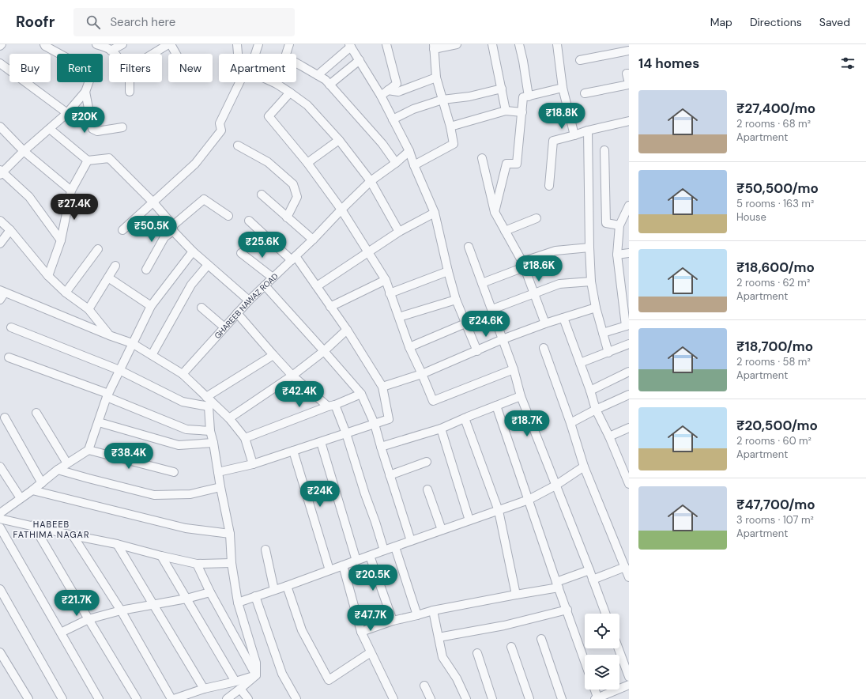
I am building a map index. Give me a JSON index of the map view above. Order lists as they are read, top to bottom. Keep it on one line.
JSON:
{"streets":{"street":["GHAREEB NAWAZ ROAD"]},"districts":["HABEEB FATHIMA NAGAR"],"page":{"header":"Roofr","search":"Search here","nav":["Map","Directions","Saved"],"heading":"14 homes","chip":["Buy","Rent","Filters","New","Apartment"],"list":[{"name":"₹27,400/mo","note":"2 rooms · 68 m² · Apartment"},{"name":"₹50,500/mo","note":"5 rooms · 163 m² · House"},{"name":"₹18,600/mo","note":"2 rooms · 62 m² · Apartment"},{"name":"₹18,700/mo","note":"2 rooms · 58 m² · Apartment"},{"name":"₹20,500/mo","note":"2 rooms · 60 m² · Apartment"},{"name":"₹47,700/mo","note":"3 rooms · 107 m² · Apartment"}],"price":["₹18.8K","₹20K","₹27.4K","₹50.5K","₹25.6K","₹18.6K","₹24.6K","₹42.4K","₹18.7K","₹38.4K","₹24K","₹20.5K","₹21.7K","₹47.7K"]}}
